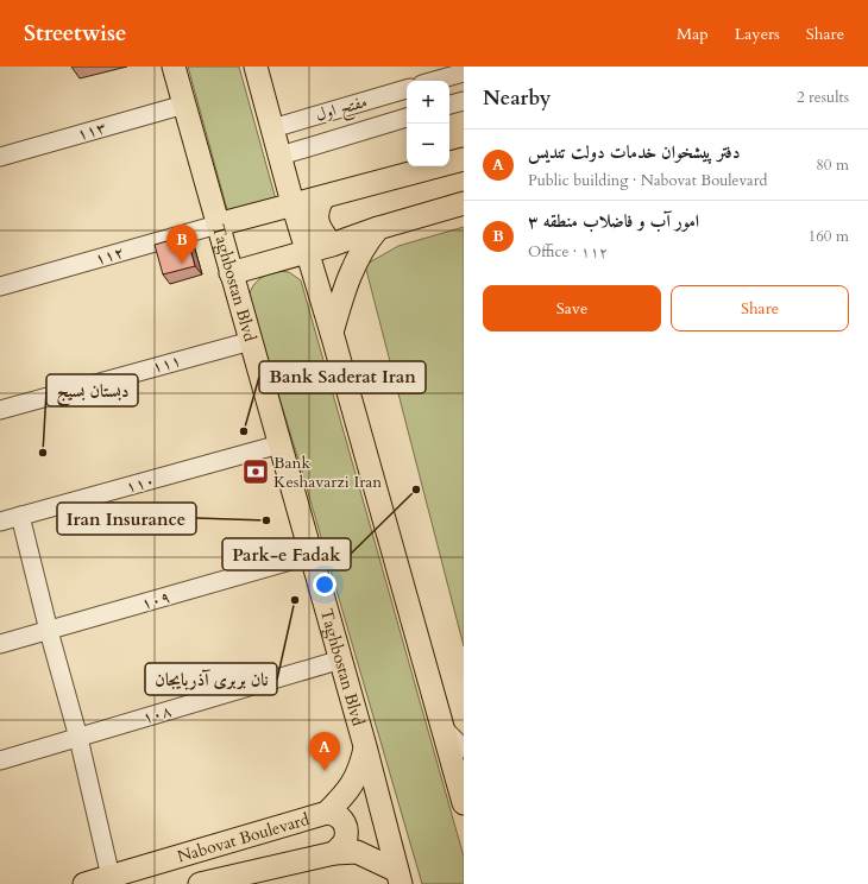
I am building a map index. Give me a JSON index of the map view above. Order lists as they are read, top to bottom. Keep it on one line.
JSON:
{"streets":{"main road":["Taghbostan Blvd","Nabovat Boulevard"],"street":["مفتح اول","۱۱۳","۱۱۲","۱۱۱","۱۱۰","۱۰۹","۱۰۸"]},"crossings":[["۱۱۳","Taghbostan Blvd"],["۱۱۲","Taghbostan Blvd"],["Taghbostan Blvd","۱۱۱"],["Taghbostan Blvd","۱۱۰"],["Taghbostan Blvd","۱۰۹"],["Taghbostan Blvd","۱۰۸"],["Taghbostan Blvd","Nabovat Boulevard"]],"places":{"other":["Bank Saderat Iran","دبستان بسیج","Park-e Fadak","Iran Insurance","نان بربری آذربایجان"],"bank":["Bank Keshavarzi Iran"]},"page":{"header":"Streetwise","nav":["Map","Layers","Share"],"heading":["Nearby","2 results"],"map_buttons":["+","−"],"list":[{"mark":"A","name":"دفتر پیشخوان خدمات دولت تندیس","note":"Public building · Nabovat Boulevard","value":"80 m"},{"mark":"B","name":"امور آب و فاضلاب منطقه ۳","note":"Office · ۱۱۲","value":"160 m"}],"pins":["B","A"],"buttons":["Save","Share"]}}
